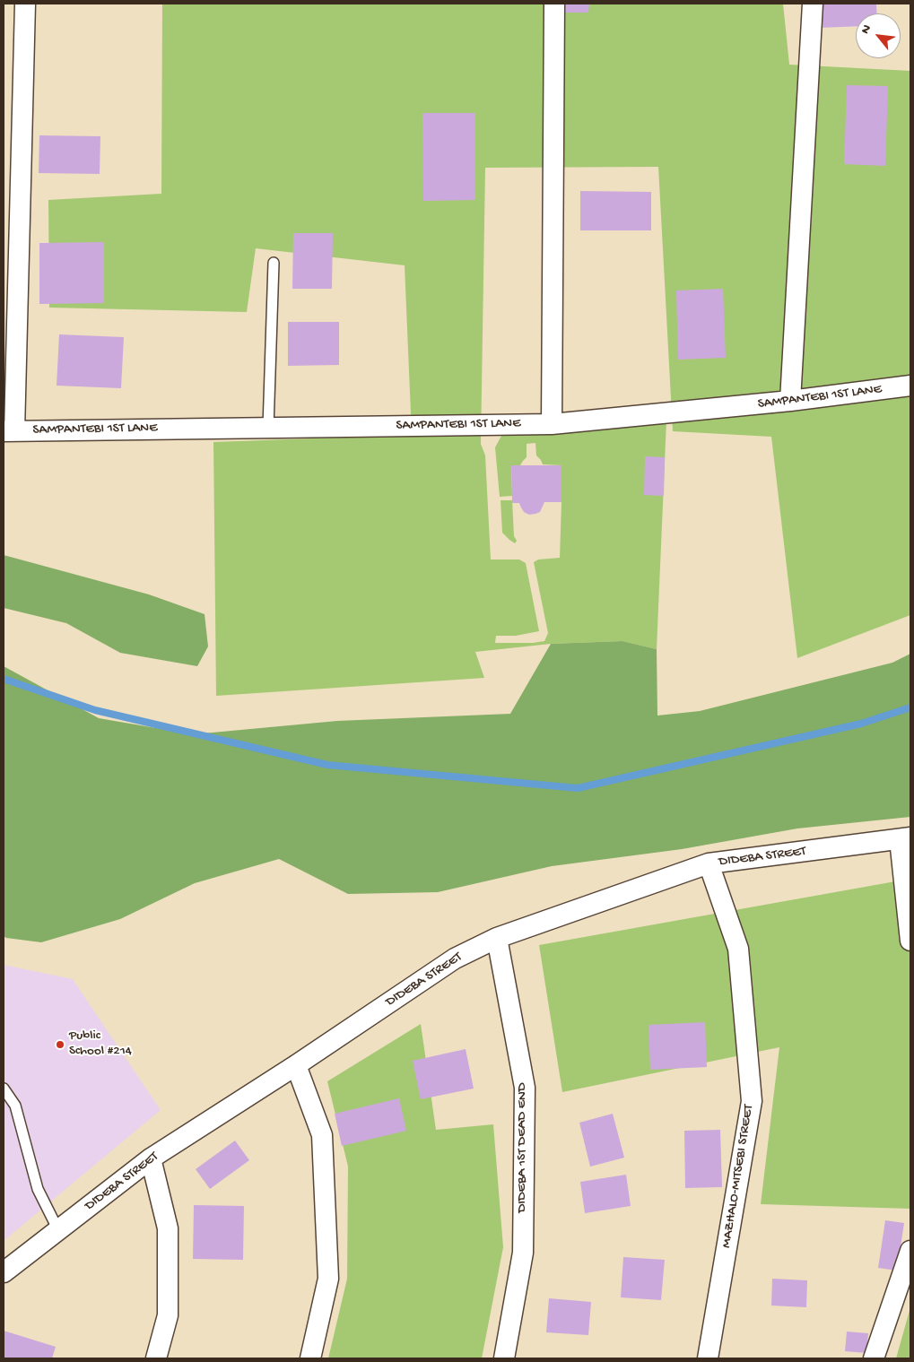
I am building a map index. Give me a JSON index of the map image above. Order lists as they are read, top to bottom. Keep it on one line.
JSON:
{"streets":{"street":["SAMPANTEBI 1ST LANE","DIDEBA STREET","DIDEBA 1ST DEAD END","MAZHALO-MITSEBI STREET"]},"crossings":[["DIDEBA STREET","DIDEBA 1ST DEAD END"],["DIDEBA STREET","MAZHALO-MITSEBI STREET"]],"places":["Public School #214"],"north":"top left"}
